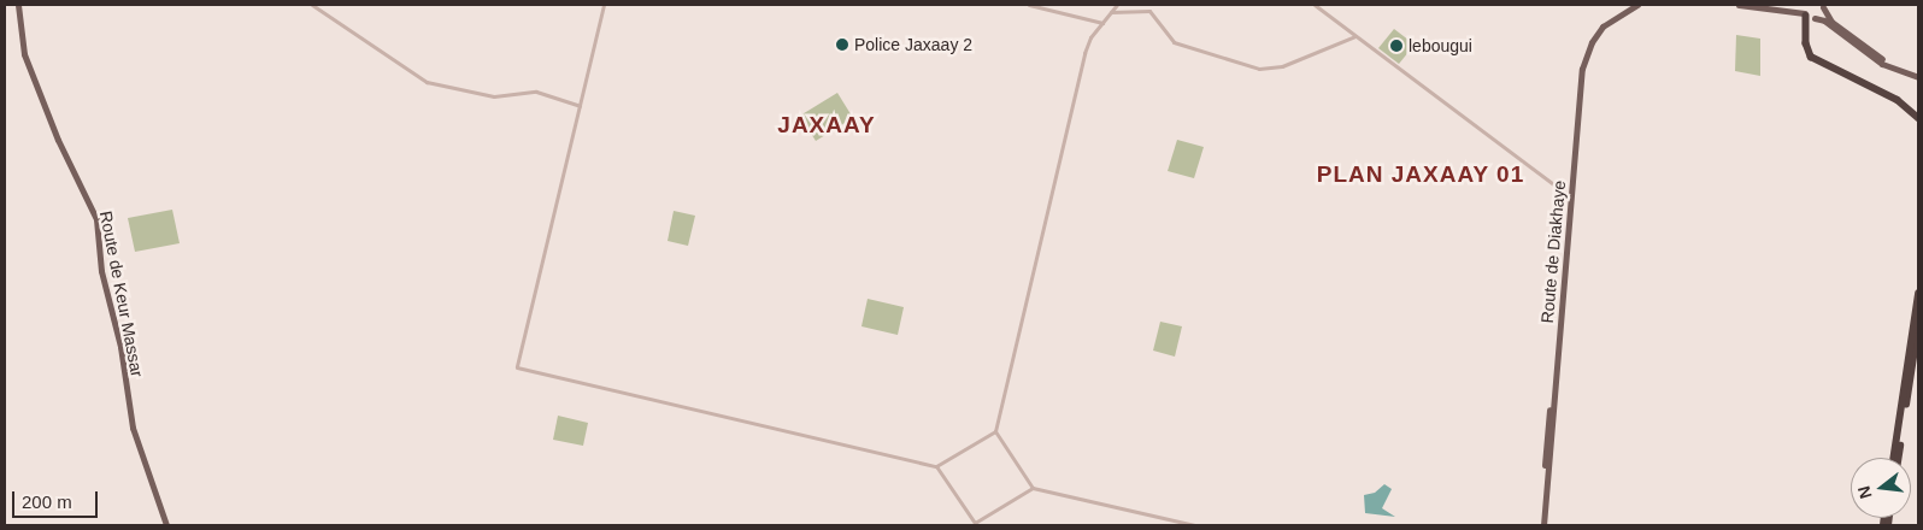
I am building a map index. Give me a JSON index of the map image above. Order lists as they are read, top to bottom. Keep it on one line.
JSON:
{"streets":{"main road":["Route de Diakhaye","Route de Keur Massar"]},"districts":["JAXAAY","PLAN JAXAAY 01"],"places":["Police Jaxaay 2","lebougui"],"scale_bar":"200 m","north":"left"}
